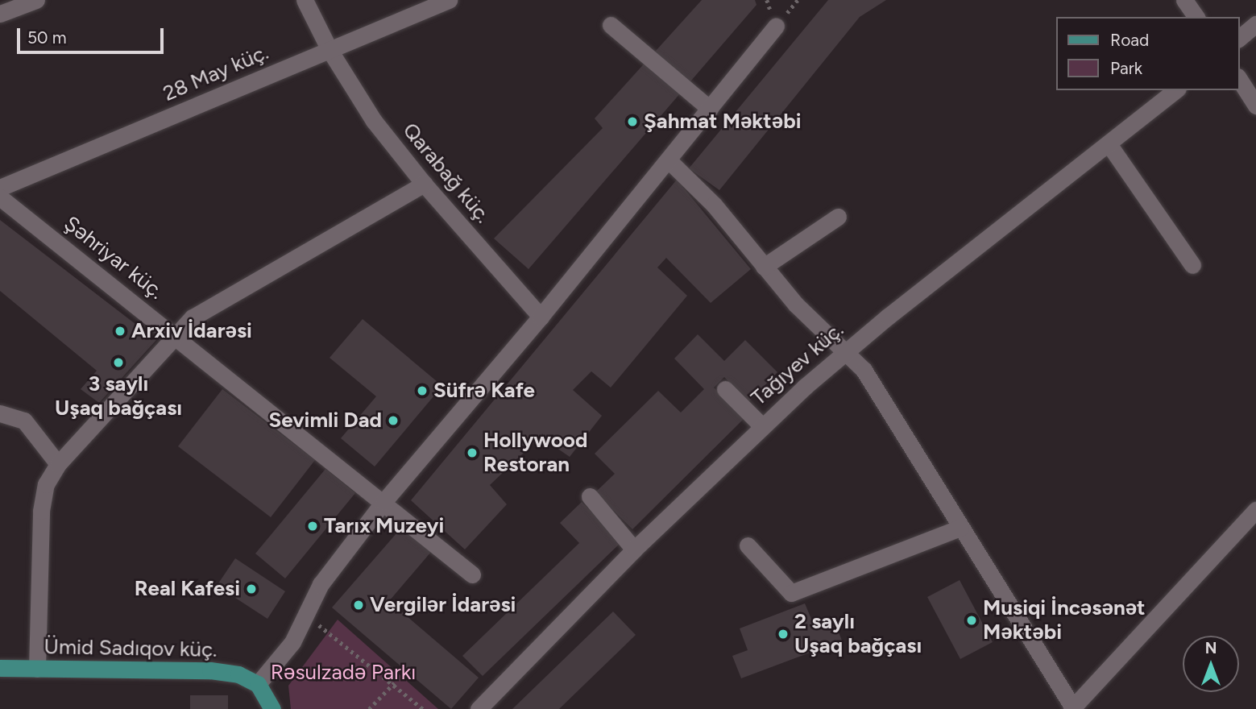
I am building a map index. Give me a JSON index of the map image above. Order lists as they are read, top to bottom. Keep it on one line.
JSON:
{"streets":{"main road":["Ümid Sadıqov küç."],"street":["28 May küç.","Qarabağ küç.","Şəhriyar küç.","Tağıyev küç."]},"crossings":[["28 May küç.","Qarabağ küç."]],"parks":["Rəsulzadə Parkı"],"places":["Şahmat Məktəbi","Arxiv İdarəsi","3 saylı Uşaq bağçası","Süfrə Kafe","Sevimli Dad","Hollywood Restoran","Tarıx Muzeyi","Real Kafesi","Vergilər İdarəsi","Musiqi İncəsənət Məktəbi","2 saylı Uşaq bağçası"],"legend":["Road","Park"],"scale_bar":"50 m","north":"top"}
